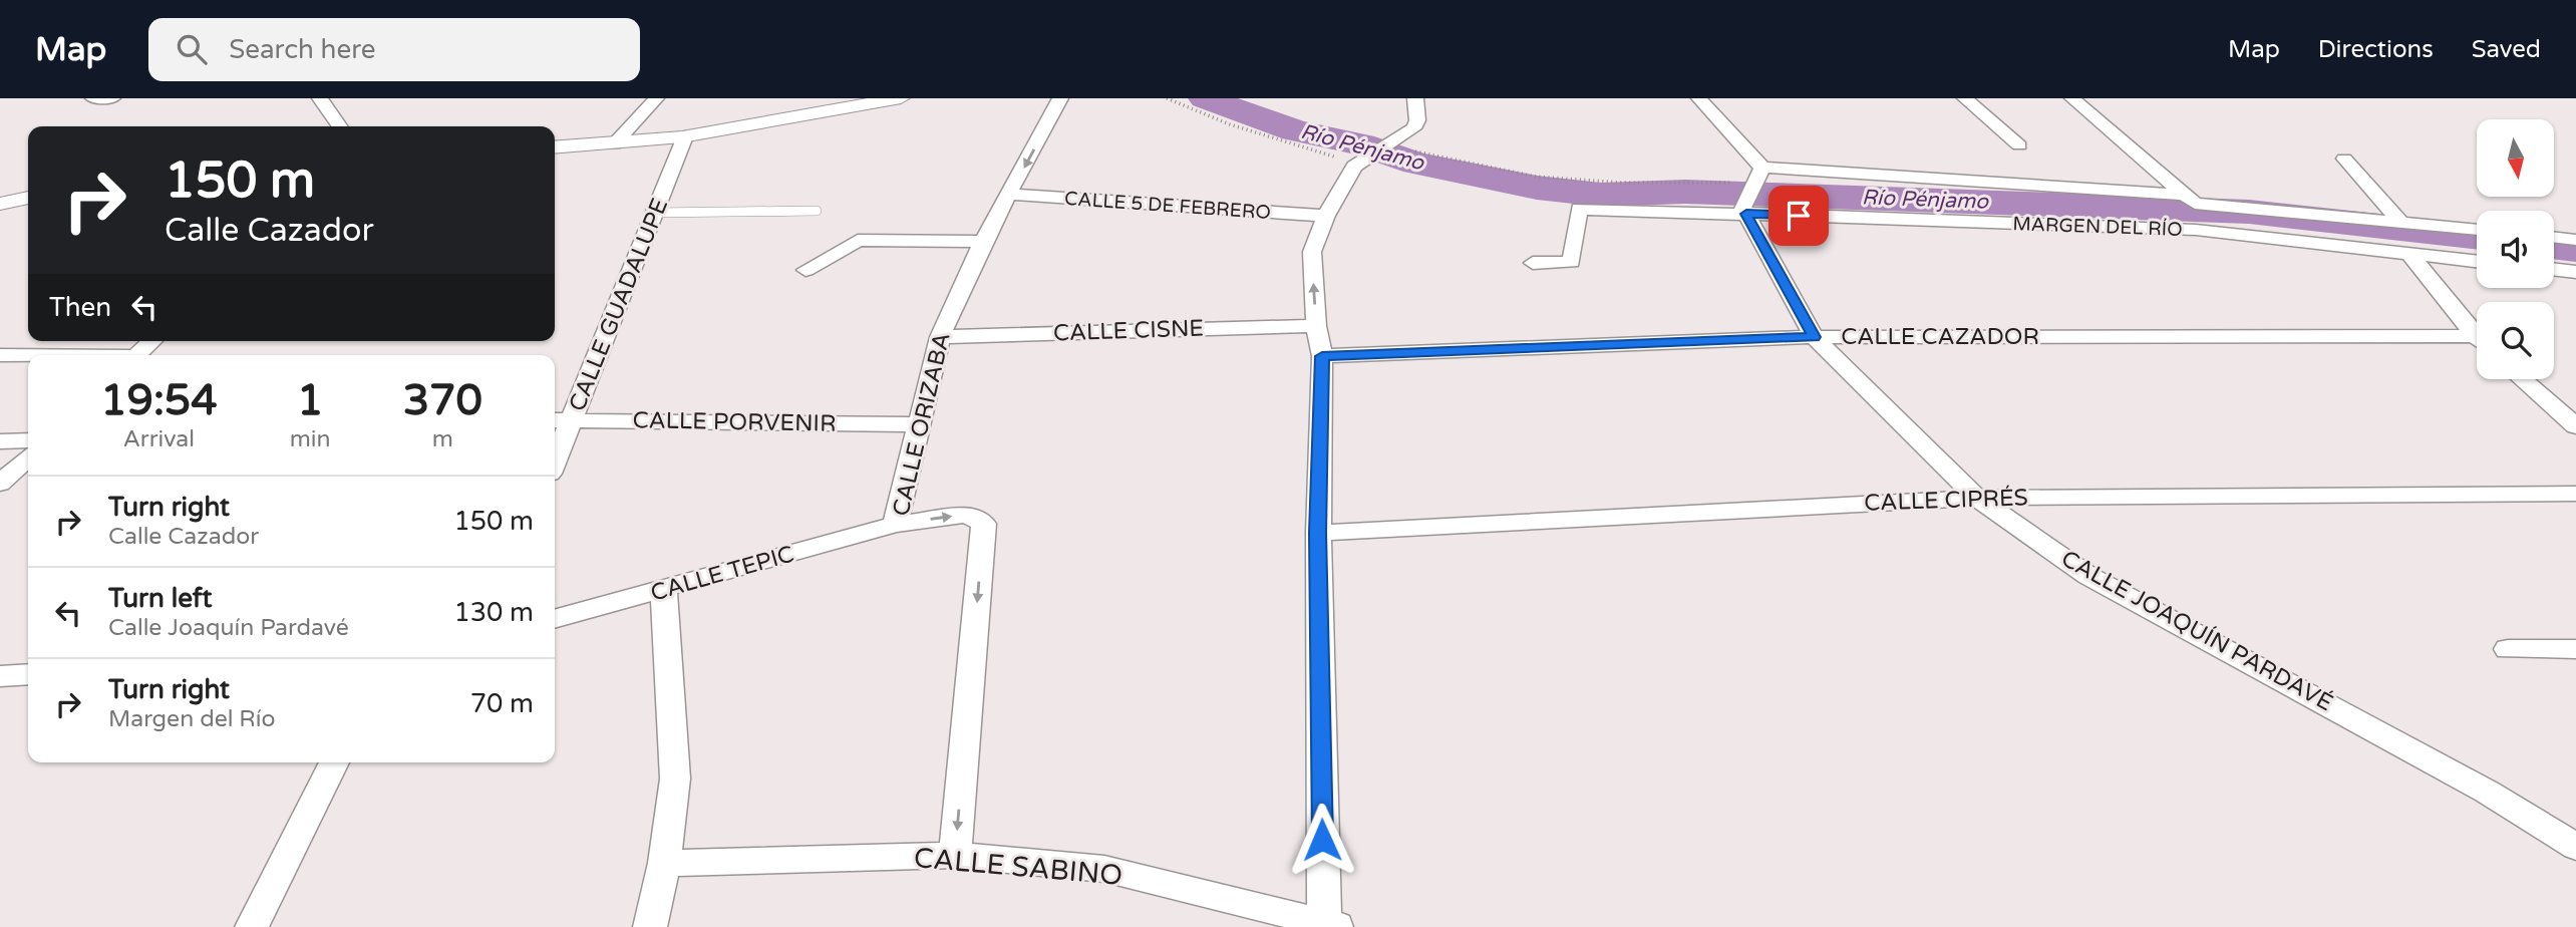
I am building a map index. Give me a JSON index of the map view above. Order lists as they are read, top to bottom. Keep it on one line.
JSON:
{"streets":{"street":["CALLE 5 DE FEBRERO","MARGEN DEL RÍO","CALLE GUADALUPE","CALLE CISNE","CALLE CAZADOR","CALLE PORVENIR","CALLE ORIZABA","CALLE CIPRÉS","CALLE TEPIC","CALLE JOAQUÍN PARDAVÉ","CALLE SABINO"]},"crossings":[["CALLE 5 DE FEBRERO","CALLE ORIZABA"],["MARGEN DEL RÍO","CALLE JOAQUÍN PARDAVÉ"],["CALLE GUADALUPE","CALLE PORVENIR"],["CALLE CISNE","CALLE ORIZABA"],["CALLE CAZADOR","CALLE JOAQUÍN PARDAVÉ"],["CALLE PORVENIR","CALLE ORIZABA"],["CALLE ORIZABA","CALLE TEPIC"],["CALLE ORIZABA","CALLE SABINO"],["CALLE CIPRÉS","CALLE JOAQUÍN PARDAVÉ"]],"water":["Río Pénjamo"],"north":"bottom","page":{"header":"Map","search":"Search here","nav":["Map","Directions","Saved"],"turn":["150 m","Calle Cazador"],"then":"Then","eta":["19:54","Arrival","1","min","370","m"],"list":[{"name":"Turn right","note":"Calle Cazador","value":"150 m"},{"name":"Turn left","note":"Calle Joaquín Pardavé","value":"130 m"},{"name":"Turn right","note":"Margen del Río","value":"70 m"}]}}
